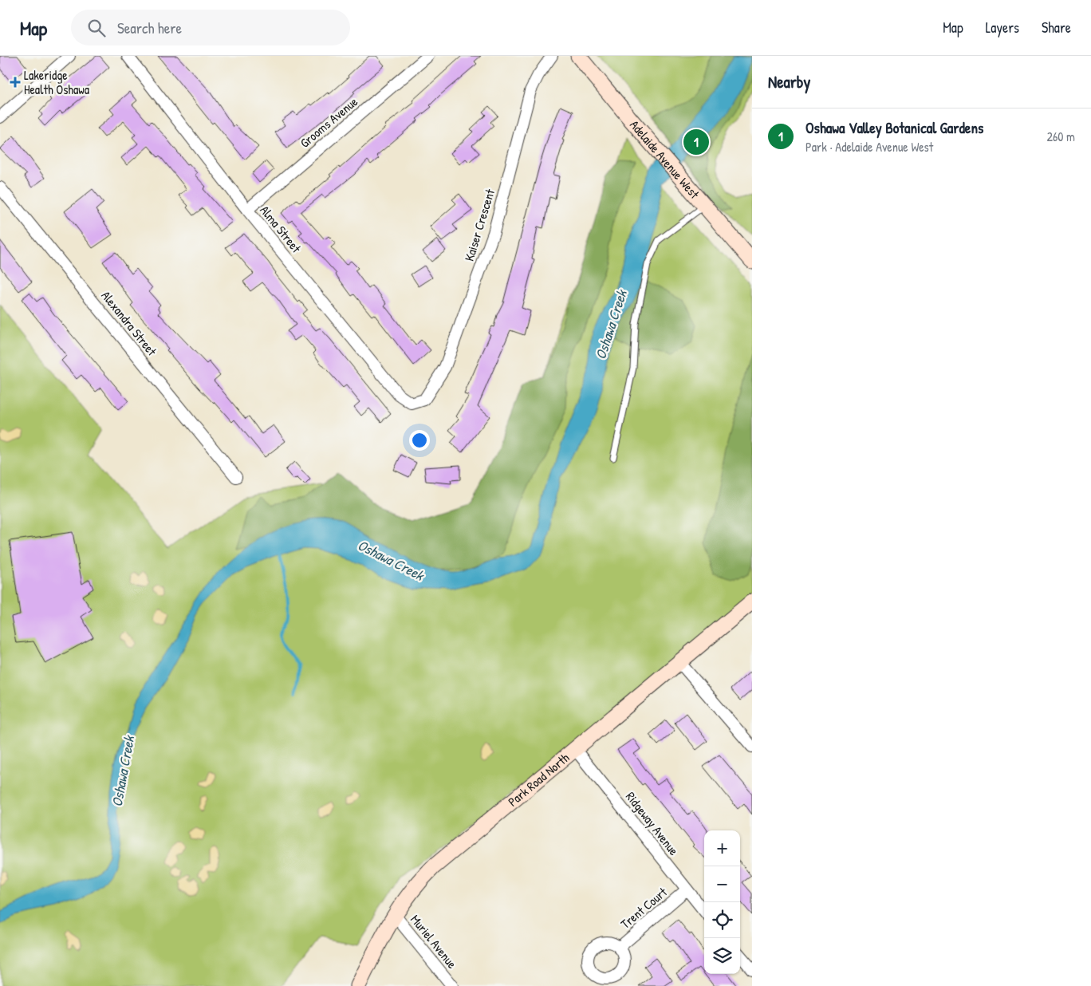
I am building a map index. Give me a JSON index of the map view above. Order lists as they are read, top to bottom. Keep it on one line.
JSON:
{"streets":{"main road":["Adelaide Avenue West","Park Road North"],"street":["Grooms Avenue","Kaiser Crescent","Alma Street","Alexandra Street","Ridgeway Avenue","Trent Court","Muriel Avenue"]},"crossings":[["Grooms Avenue","Alma Street"],["Kaiser Crescent","Alma Street"],["Park Road North","Ridgeway Avenue"],["Park Road North","Muriel Avenue"],["Ridgeway Avenue","Trent Court"]],"water":["Oshawa Creek"],"places":{"health":["Lakeridge Health Oshawa"]},"page":{"header":"Map","search":"Search here","nav":["Map","Layers","Share"],"heading":"Nearby","list":[{"mark":"1","name":"Oshawa Valley Botanical Gardens","note":"Park · Adelaide Avenue West","value":"260 m"}],"pins":"1","map_buttons":["+","−"]}}
